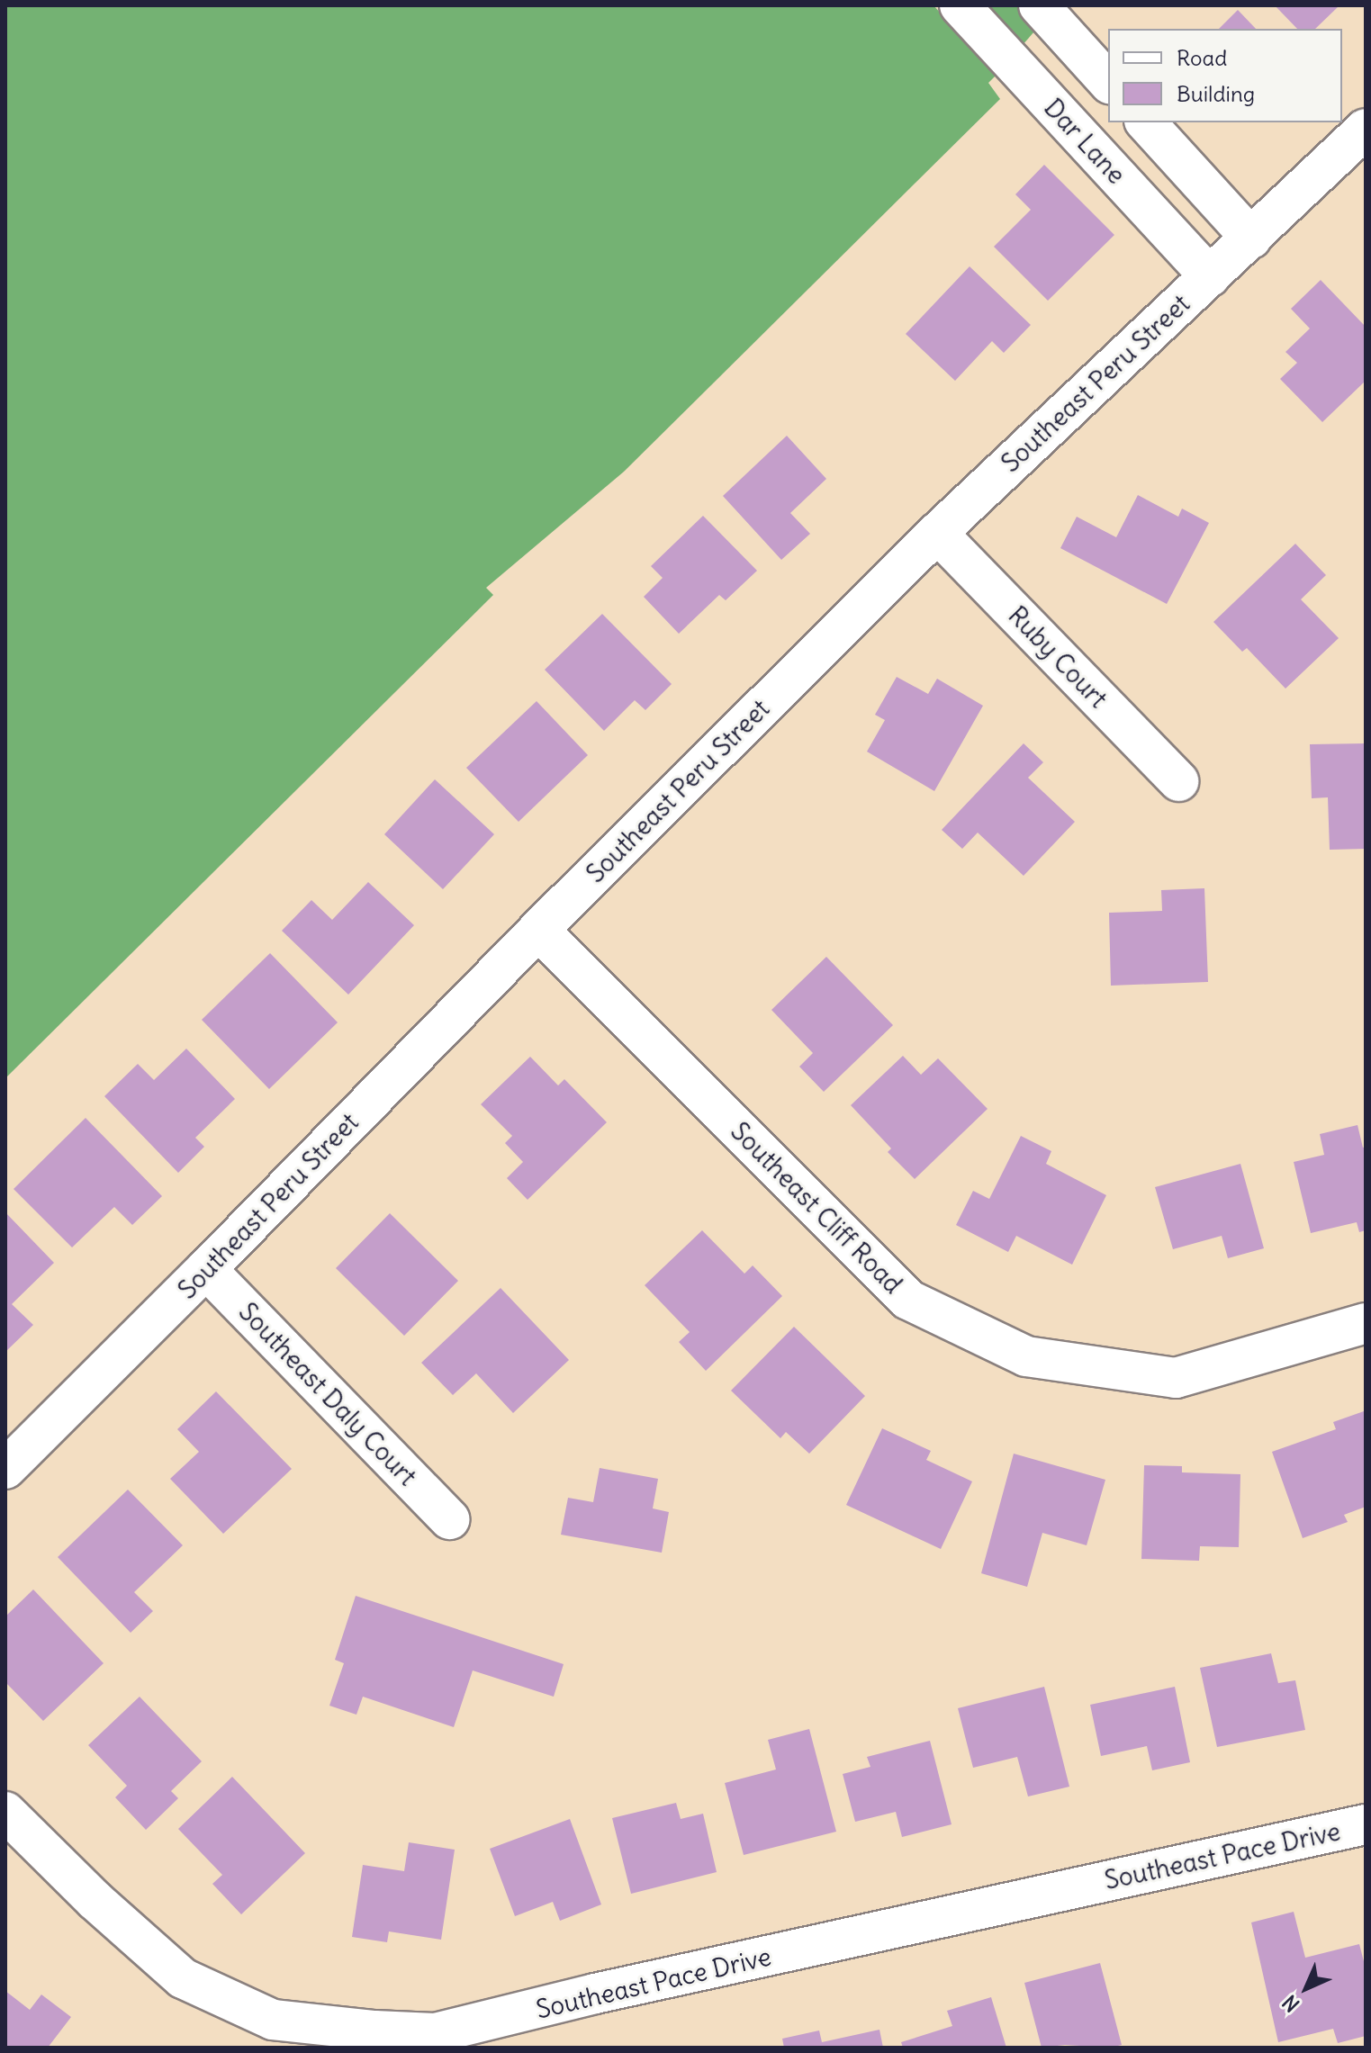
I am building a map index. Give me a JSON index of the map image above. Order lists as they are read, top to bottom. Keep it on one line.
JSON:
{"streets":{"street":["Dar Lane","Southeast Peru Street","Ruby Court","Southeast Cliff Road","Southeast Daly Court","Southeast Pace Drive"]},"crossings":[["Dar Lane","Southeast Peru Street"],["Southeast Peru Street","Ruby Court"],["Southeast Peru Street","Southeast Cliff Road"],["Southeast Peru Street","Southeast Daly Court"]],"legend":["Road","Building"],"north":"bottom left"}
